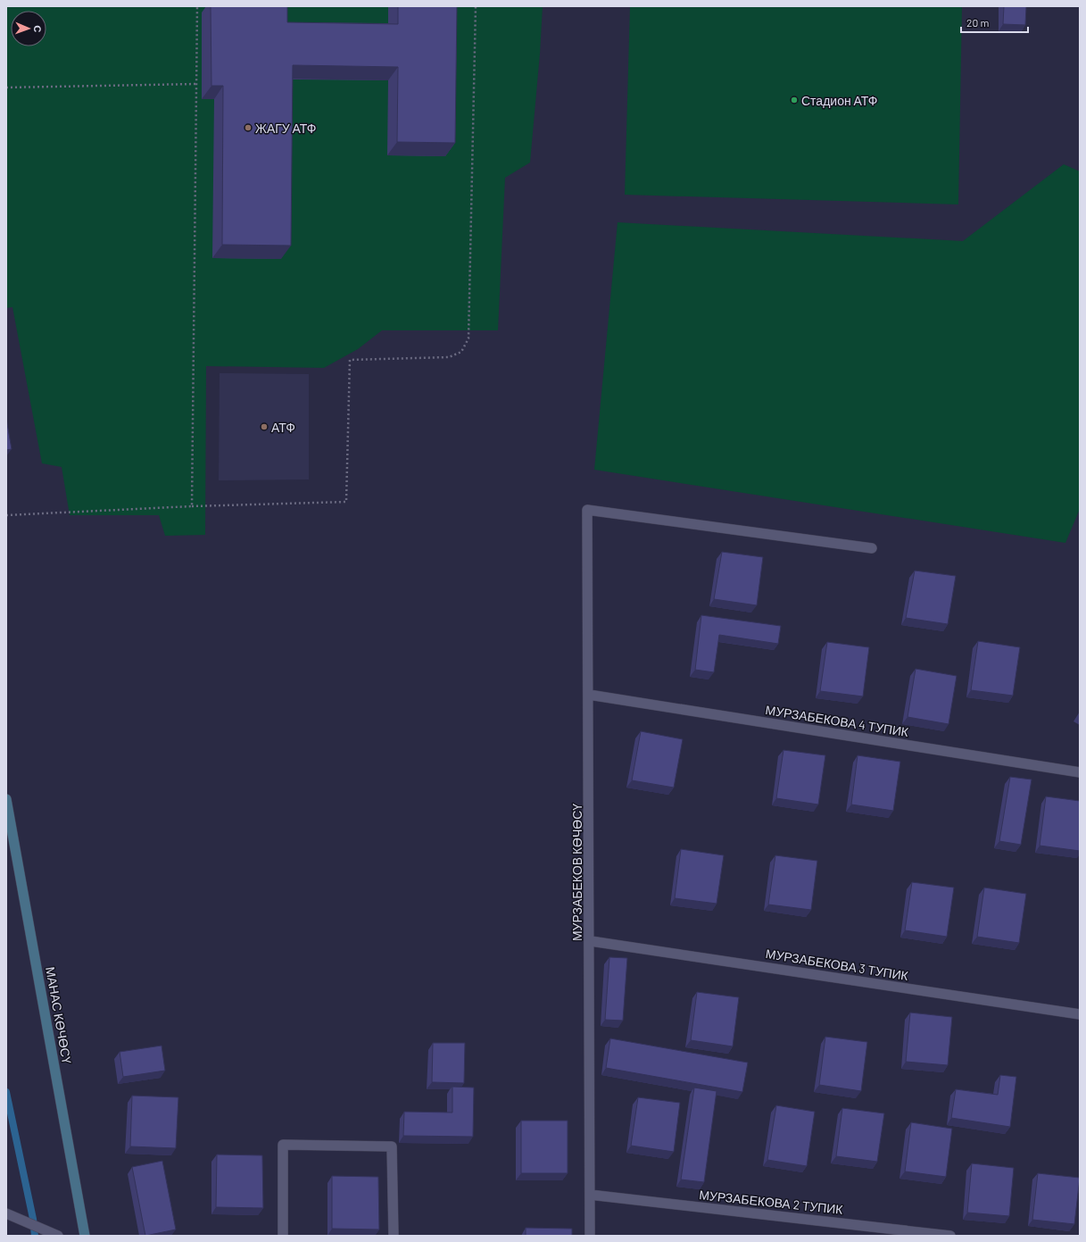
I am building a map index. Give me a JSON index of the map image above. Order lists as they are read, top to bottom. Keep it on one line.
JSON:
{"streets":{"main road":["МАНАС КӨЧӨСҮ"],"street":["МУРЗАБЕКОВА 4 ТУПИК","МУРЗАБЕКОВ КӨЧӨСҮ","МУРЗАБЕКОВА 3 ТУПИК","МУРЗАБЕКОВА 2 ТУПИК"]},"crossings":[["МУРЗАБЕКОВА 4 ТУПИК","МУРЗАБЕКОВ КӨЧӨСҮ"],["МУРЗАБЕКОВ КӨЧӨСҮ","МУРЗАБЕКОВА 3 ТУПИК"],["МУРЗАБЕКОВ КӨЧӨСҮ","МУРЗАБЕКОВА 2 ТУПИК"]],"places":["Стадион АТФ","ЖАГУ АТФ","АТФ"],"scale_bar":"20 m","north":"right"}
